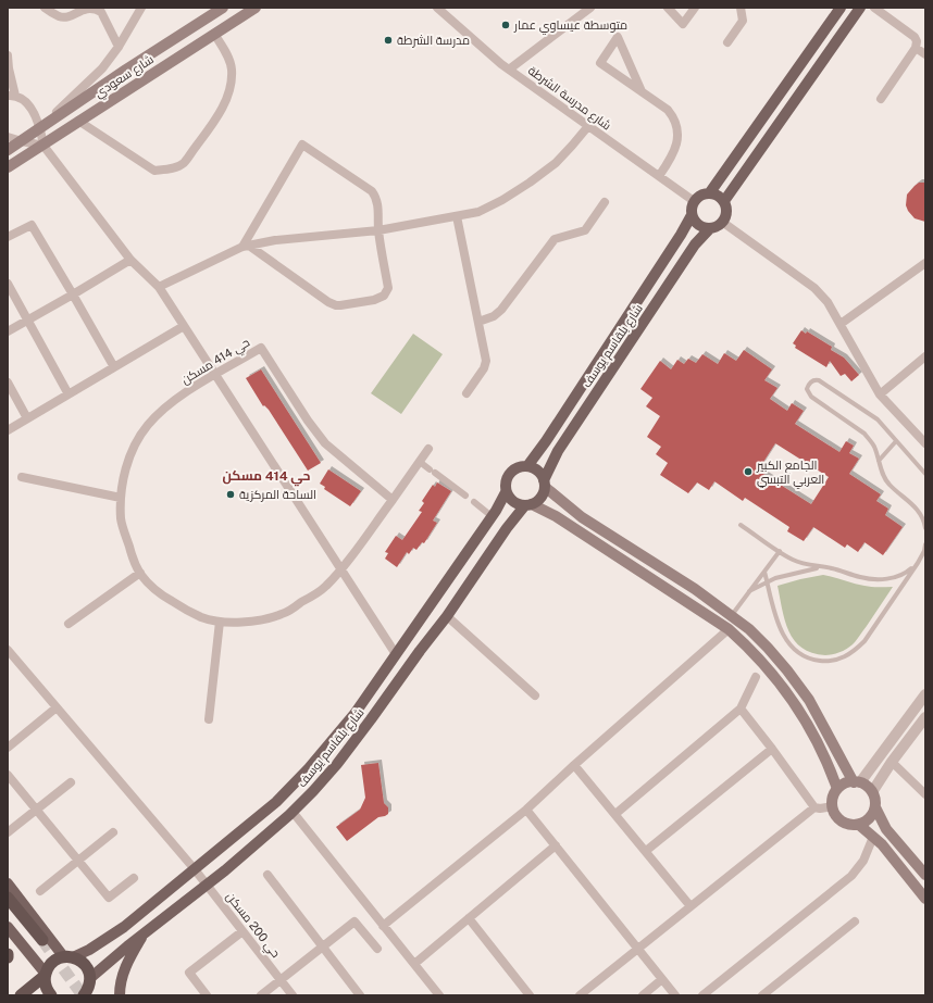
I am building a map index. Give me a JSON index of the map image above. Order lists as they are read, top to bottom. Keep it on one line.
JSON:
{"streets":{"main road":["شارع سعودي","شارع بلقاسم يوسف"],"street":["شارع مدرسة الشرطة","حي 414 مسكن","حي 200 مسكن"]},"crossings":[["شارع مدرسة الشرطة","شارع بلقاسم يوسف"],["شارع بلقاسم يوسف","حي 200 مسكن"]],"districts":["حي 414 مسكن"],"places":["متوسطة عيساوي عمار","مدرسة الشرطة","الجامع الكبير العربي التبسي","الساحة المركزية"]}
